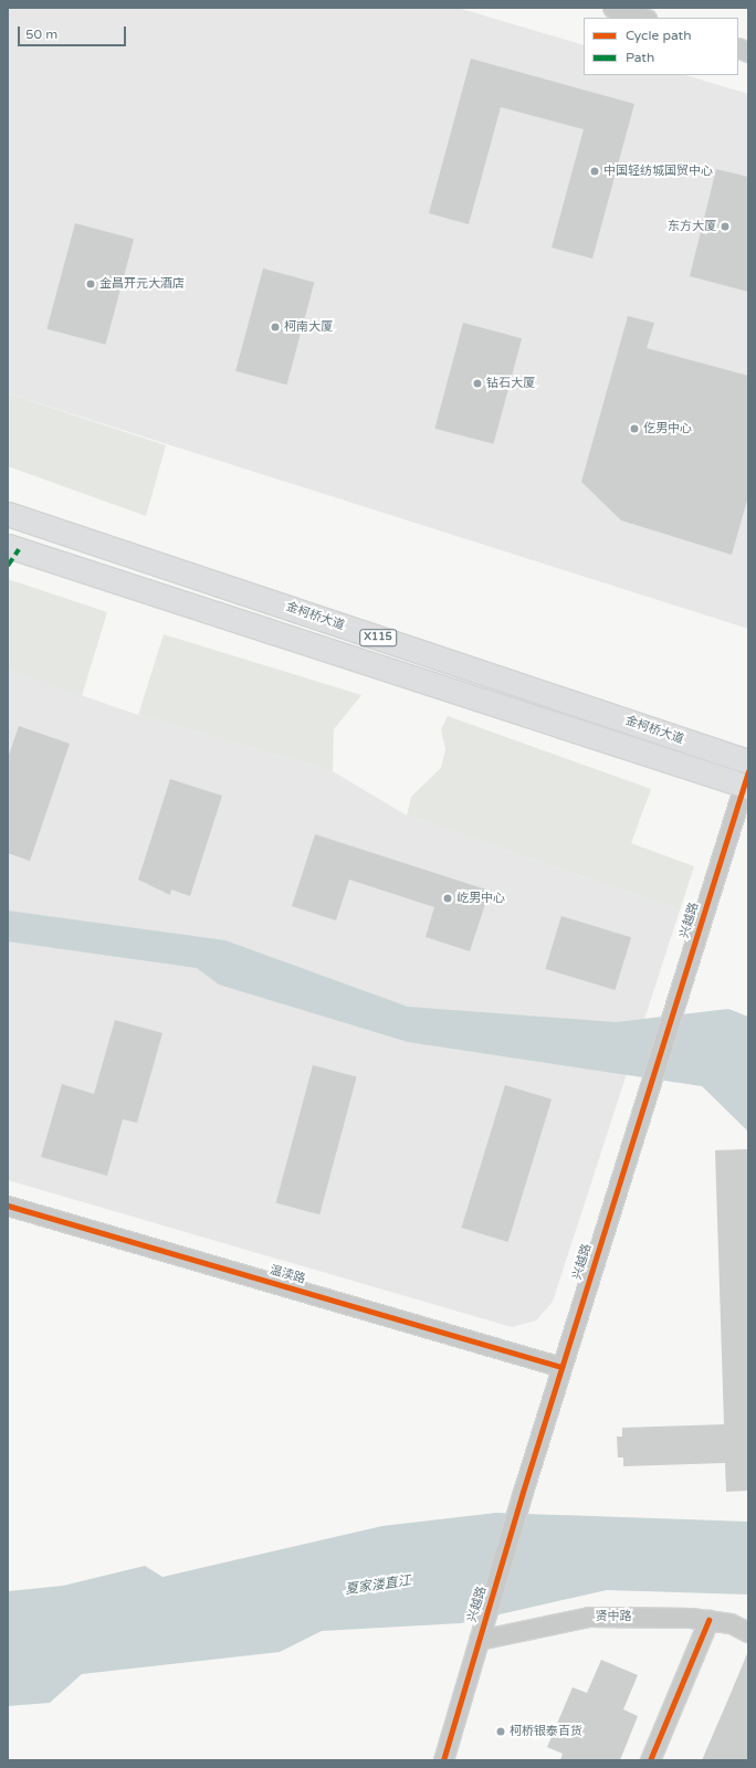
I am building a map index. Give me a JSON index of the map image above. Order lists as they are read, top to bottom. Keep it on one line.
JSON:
{"streets":{"main road":["金柯桥大道","X115"],"street":["兴越路","温渎路","贤中路"]},"crossings":[["金柯桥大道","兴越路"],["兴越路","温渎路"],["兴越路","贤中路"]],"water":["夏家溇直江"],"places":["中国轻纺城国贸中心","东方大厦","金昌开元大酒店","柯南大厦","钻石大厦","仡男中心","屹男中心","柯桥银泰百货"],"legend":["Cycle path","Path"],"scale_bar":"50 m"}
